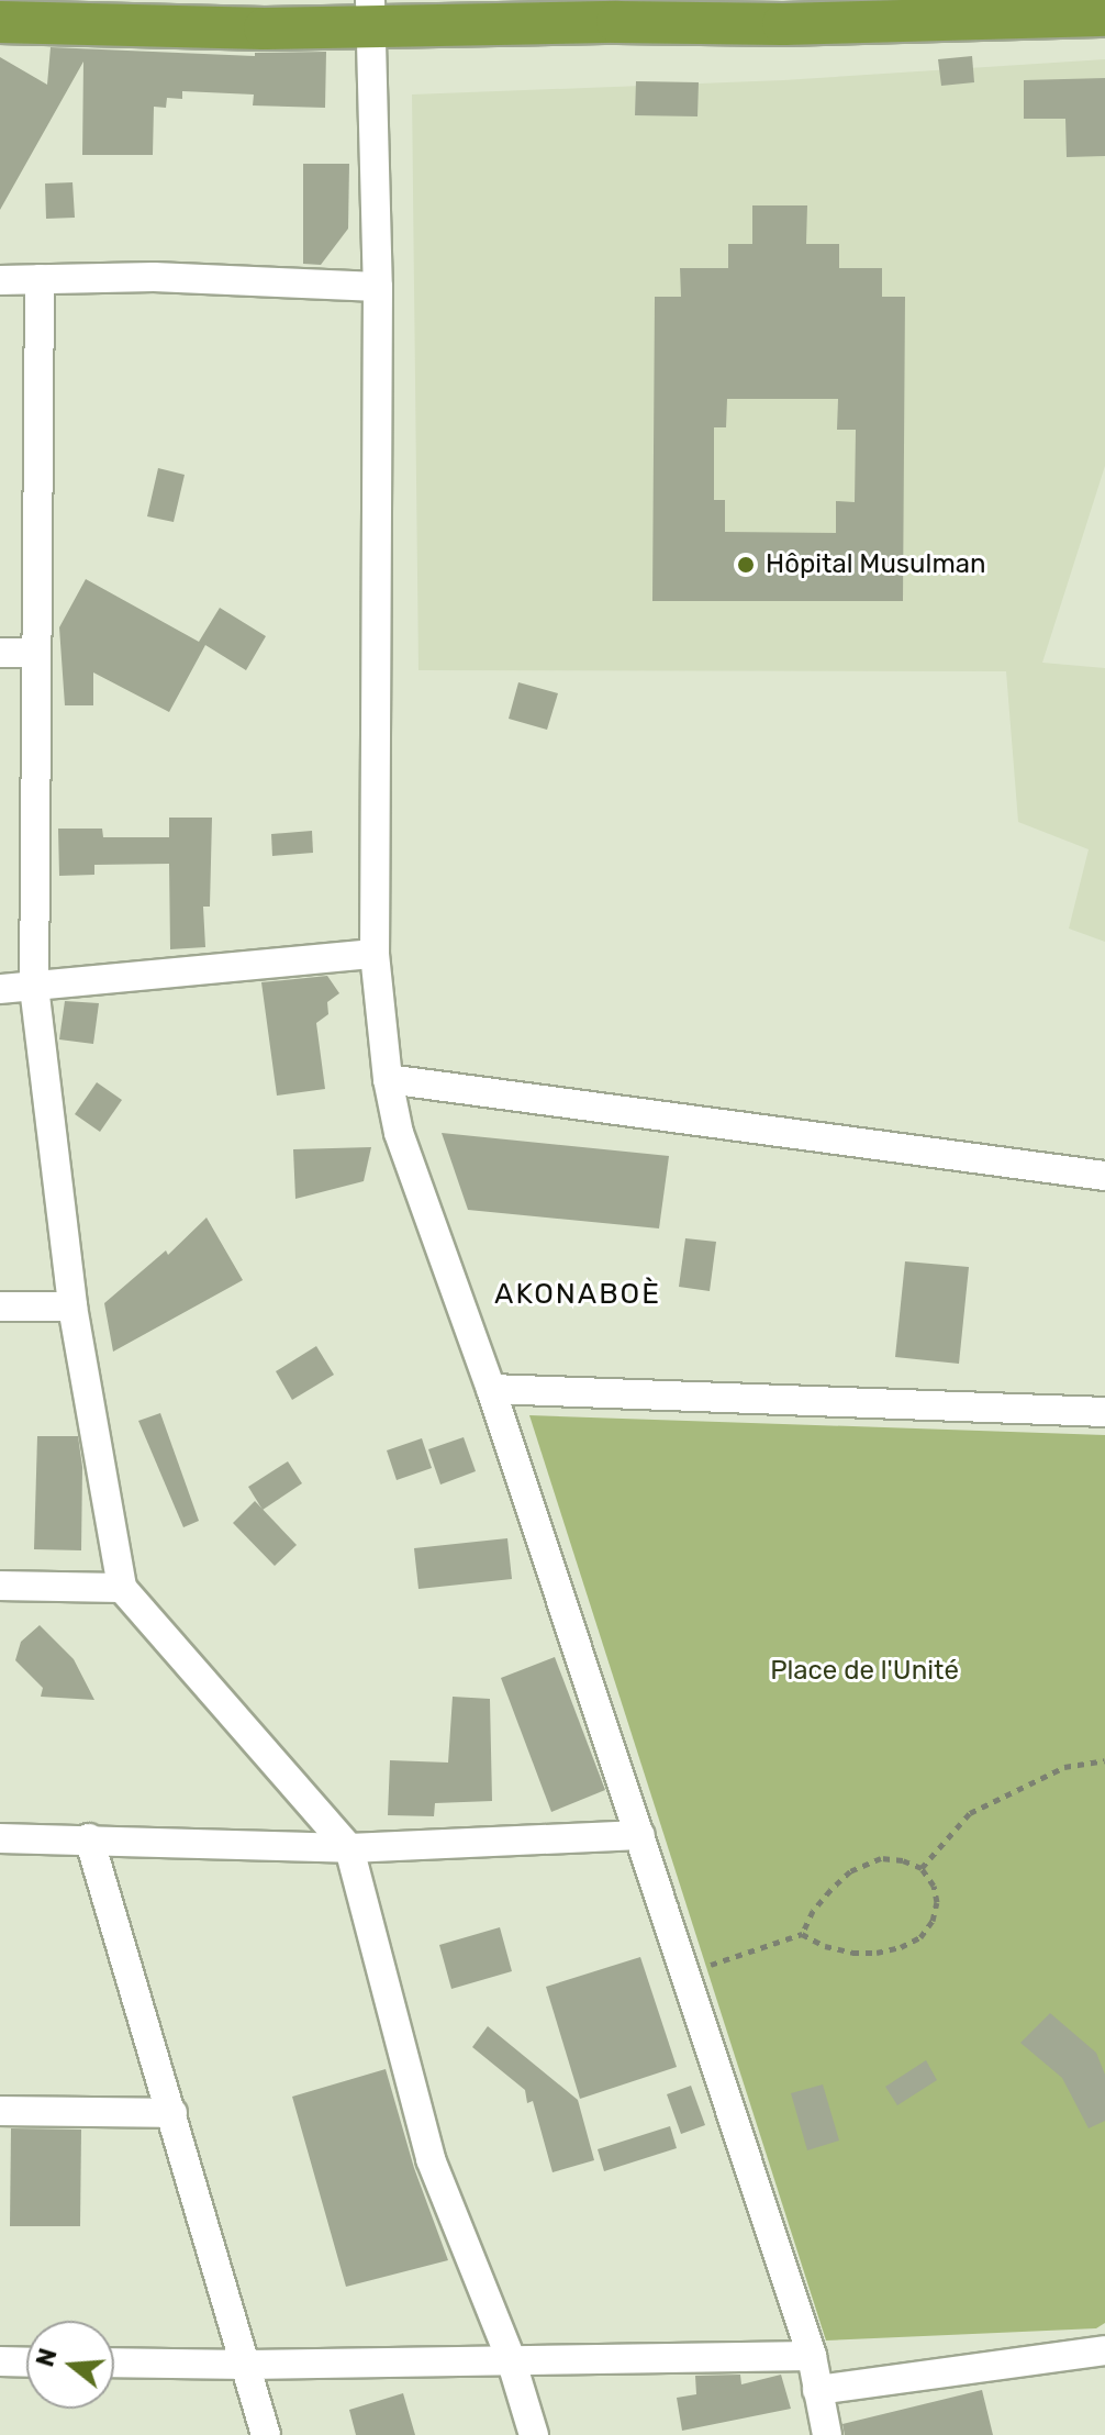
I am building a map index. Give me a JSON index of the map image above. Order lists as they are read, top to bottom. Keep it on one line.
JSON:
{"districts":["AKONABOÈ"],"parks":["Place de l'Unité"],"places":["Hôpital Musulman"],"north":"left"}
